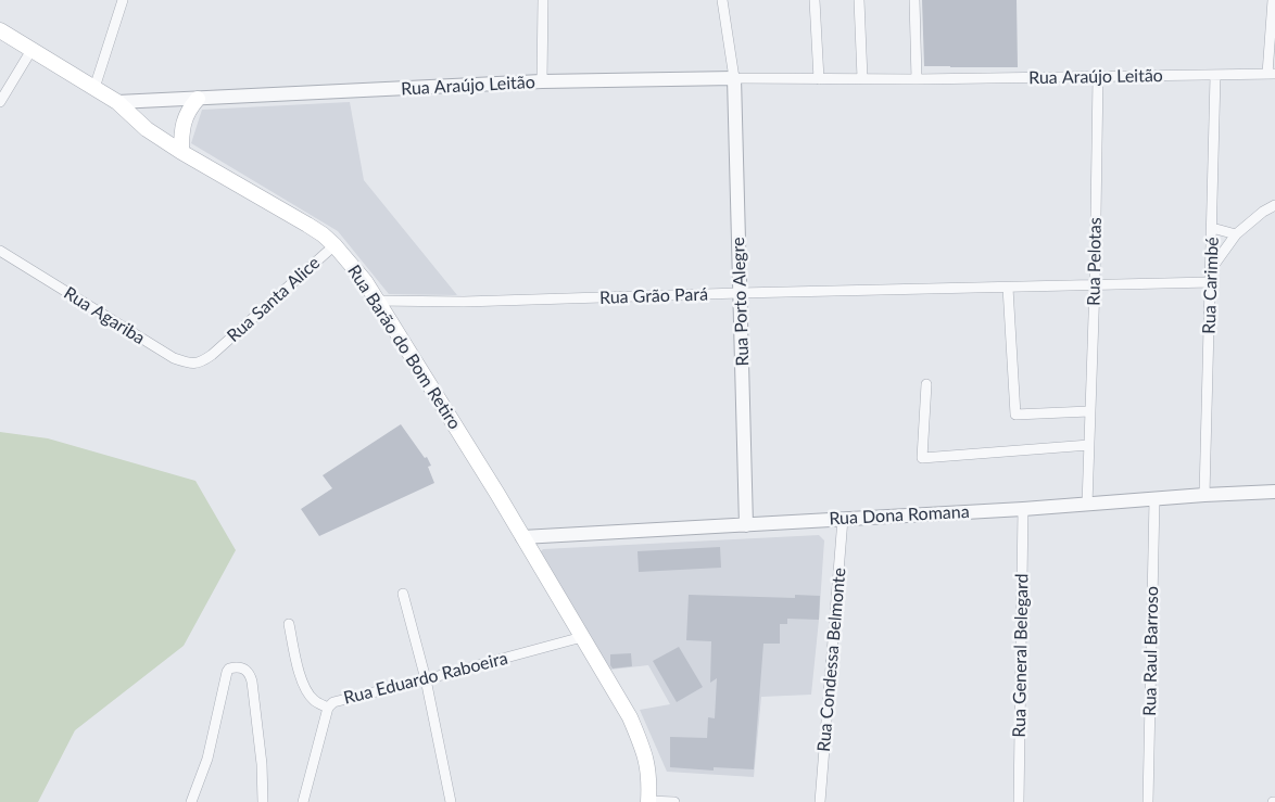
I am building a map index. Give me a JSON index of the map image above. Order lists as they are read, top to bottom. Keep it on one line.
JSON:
{"streets":{"main road":["Rua Barão do Bom Retiro"],"street":["Rua Araújo Leitão","Rua Pelotas","Rua Carimbé","Rua Grão Pará","Rua Santa Alice","Rua Porto Alegre","Rua Agariba","Rua Dona Romana","Rua Raul Barroso","Rua General Belegard","Rua Condessa Belmonte","Rua Eduardo Raboeira"]},"crossings":[["Rua Araújo Leitão","Rua Pelotas"],["Rua Araújo Leitão","Rua Carimbé"],["Rua Araújo Leitão","Rua Porto Alegre"],["Rua Araújo Leitão","Rua Barão do Bom Retiro"],["Rua Pelotas","Rua Grão Pará"],["Rua Pelotas","Rua Dona Romana"],["Rua Carimbé","Rua Grão Pará"],["Rua Carimbé","Rua Dona Romana"],["Rua Grão Pará","Rua Porto Alegre"],["Rua Grão Pará","Rua Barão do Bom Retiro"],["Rua Santa Alice","Rua Agariba"],["Rua Santa Alice","Rua Barão do Bom Retiro"],["Rua Porto Alegre","Rua Dona Romana"],["Rua Barão do Bom Retiro","Rua Dona Romana"],["Rua Barão do Bom Retiro","Rua Eduardo Raboeira"],["Rua Dona Romana","Rua Raul Barroso"],["Rua Dona Romana","Rua General Belegard"],["Rua Dona Romana","Rua Condessa Belmonte"]]}
